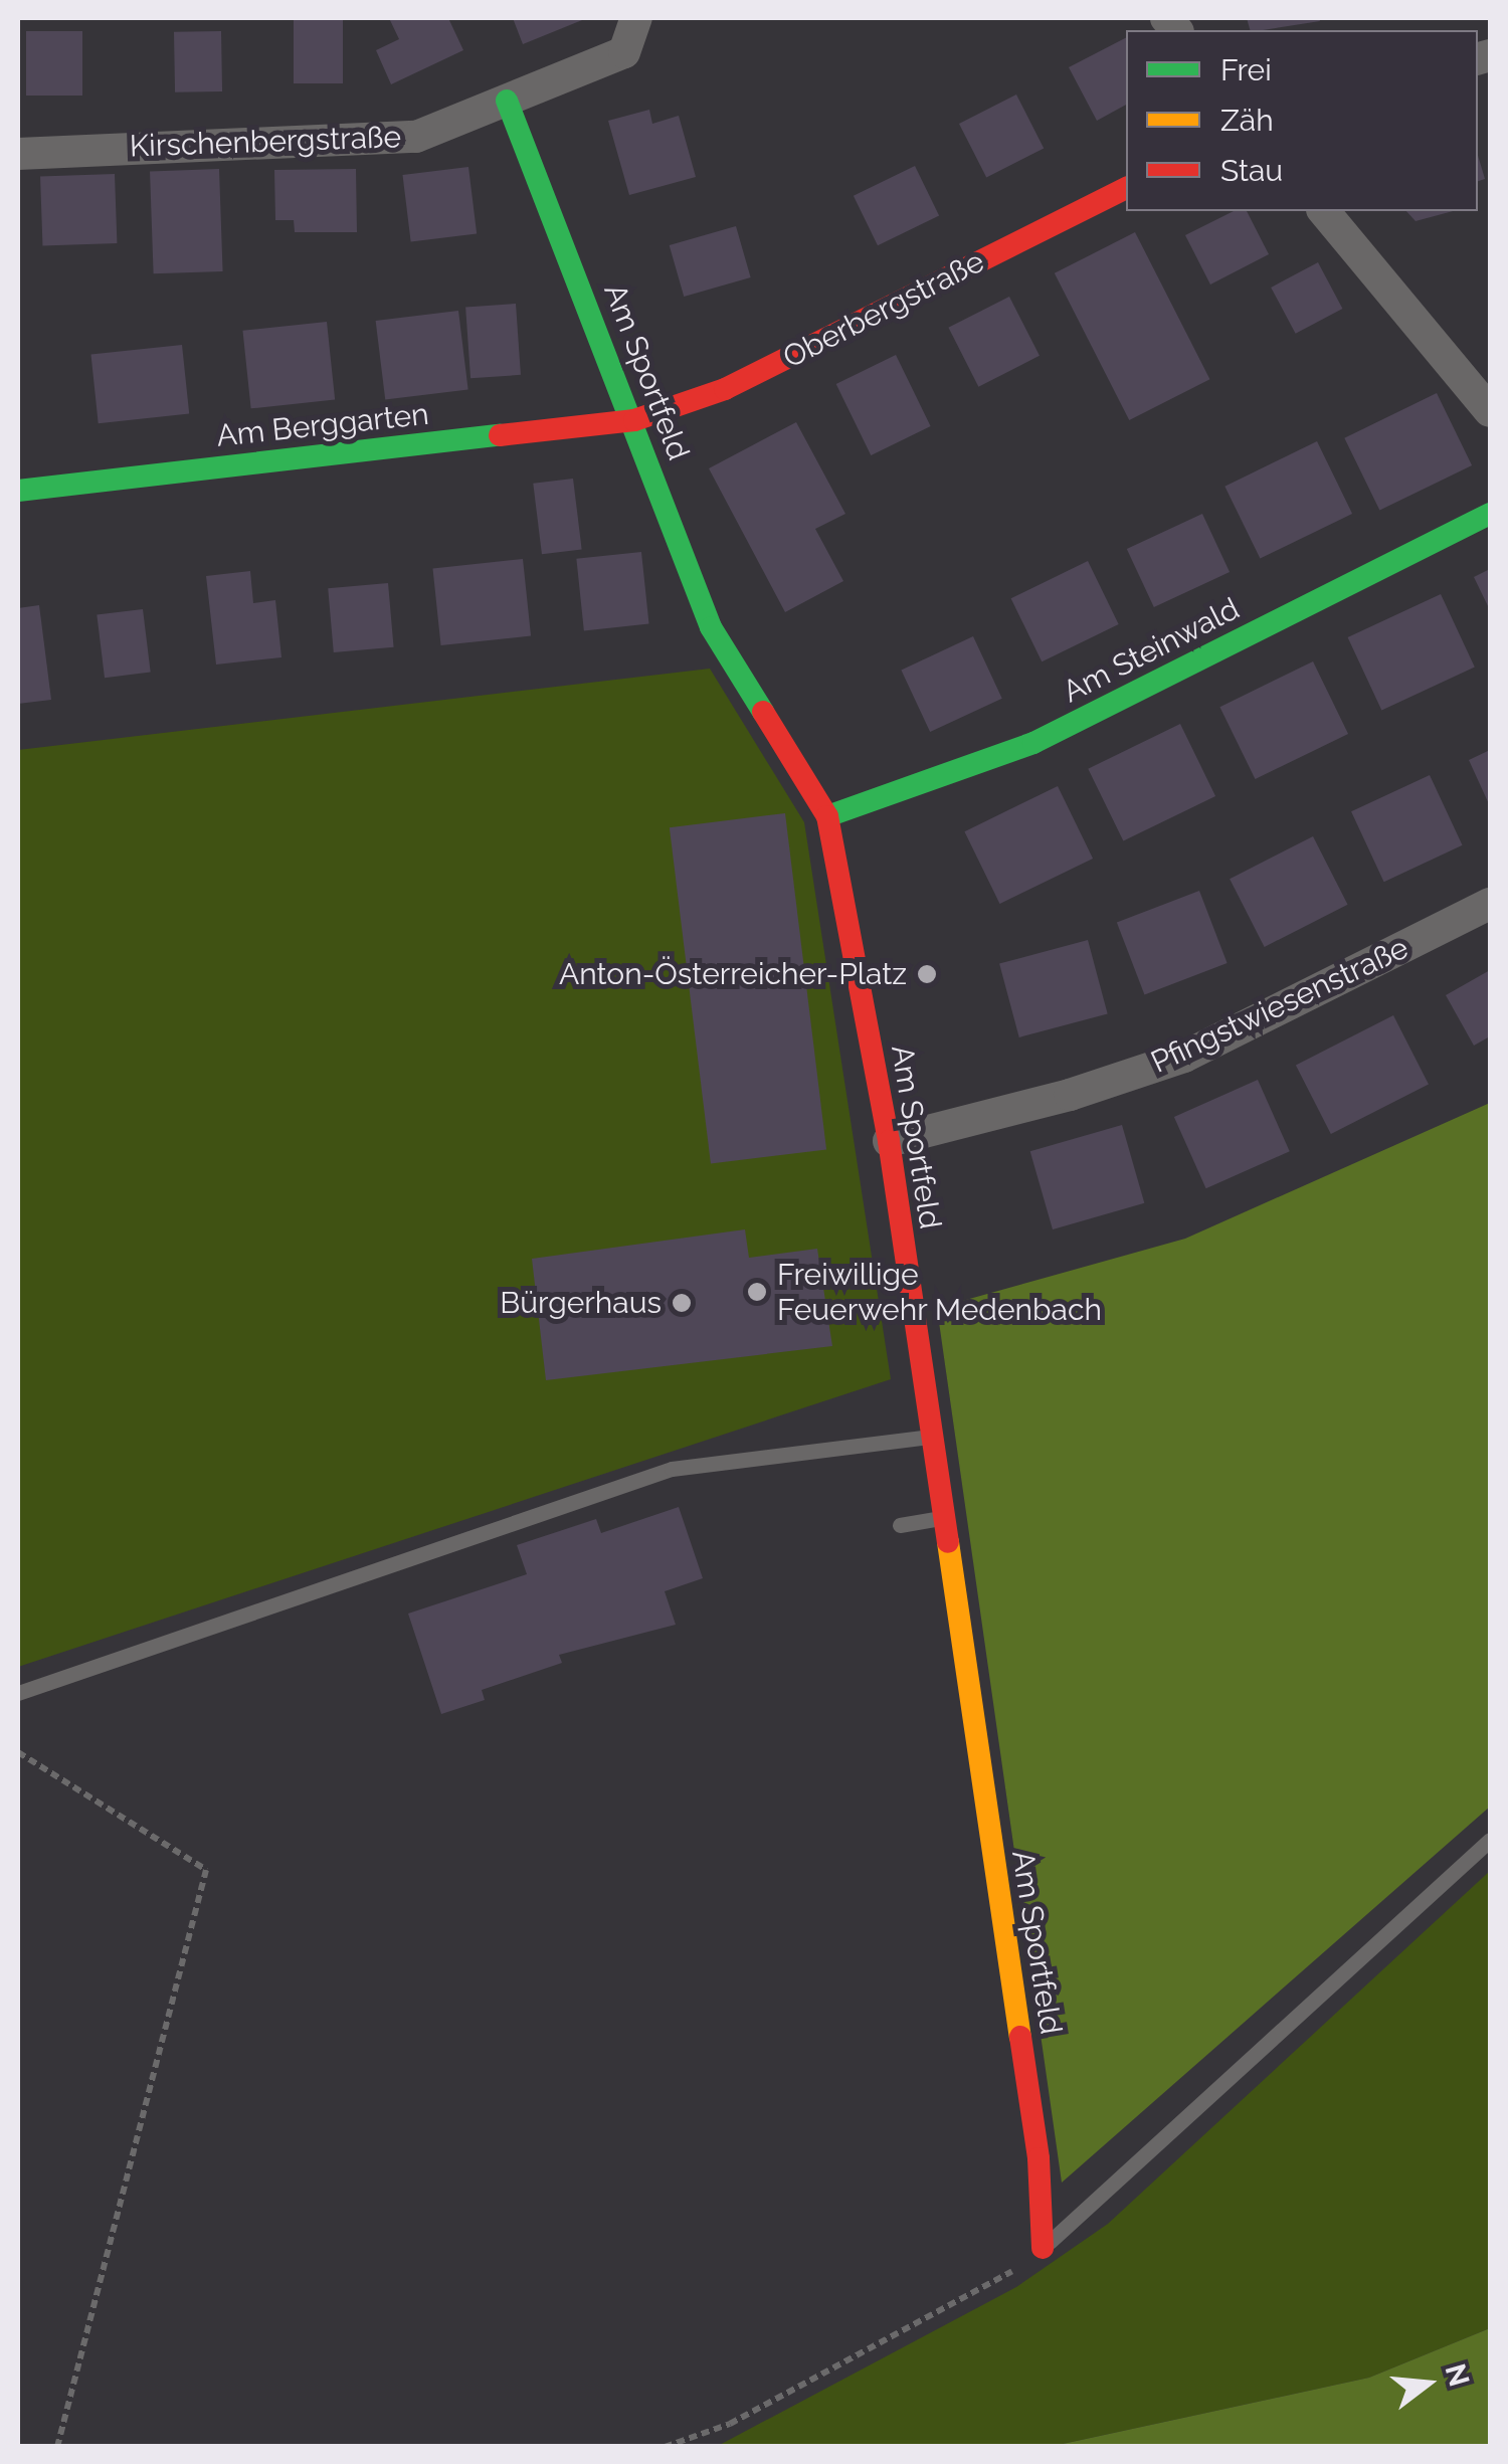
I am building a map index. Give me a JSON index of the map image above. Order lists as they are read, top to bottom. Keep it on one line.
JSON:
{"streets":{"street":["Kirschenbergstraße","Oberbergstraße","Am Sportfeld","Am Berggarten","Am Steinwald","Pfingstwiesenstraße"]},"crossings":[["Kirschenbergstraße","Am Sportfeld"],["Oberbergstraße","Am Sportfeld"],["Oberbergstraße","Am Berggarten"],["Am Sportfeld","Am Berggarten"],["Am Sportfeld","Am Steinwald"],["Am Sportfeld","Pfingstwiesenstraße"]],"places":["Anton-Österreicher-Platz","Freiwillige Feuerwehr Medenbach","Bürgerhaus"],"legend":["Frei","Zäh","Stau"],"north":"right"}
